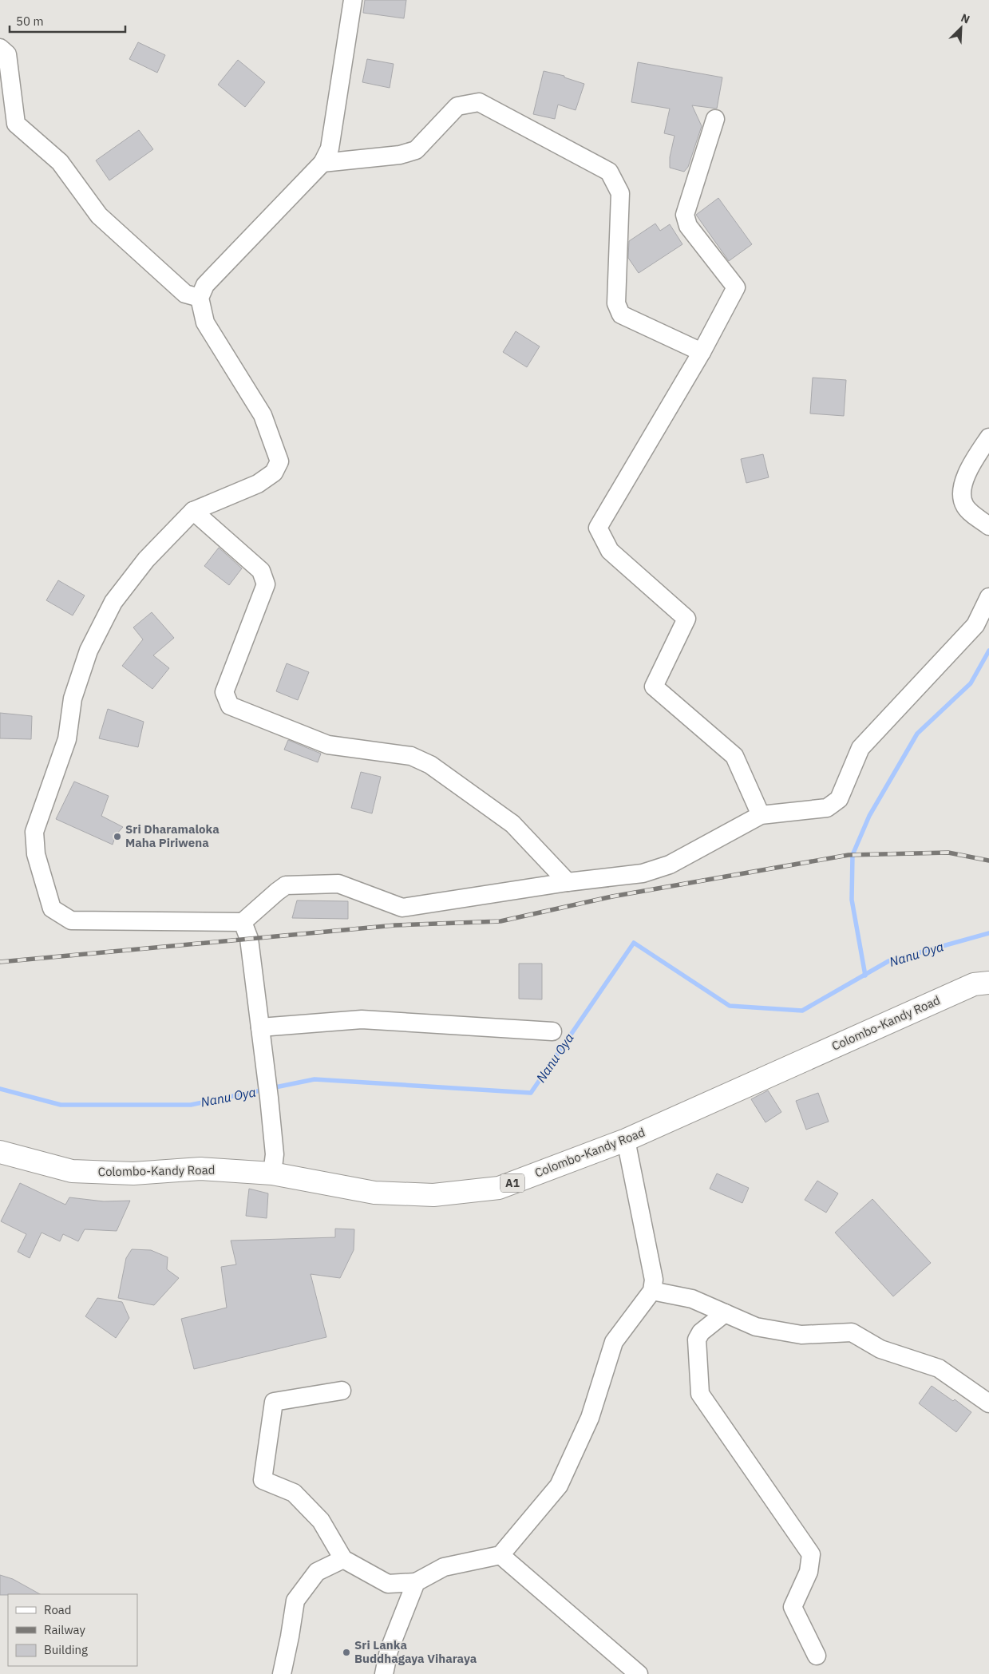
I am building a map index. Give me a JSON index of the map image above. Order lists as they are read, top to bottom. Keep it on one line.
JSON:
{"streets":{"highway":["Colombo-Kandy Road","A1"]},"water":["Nanu Oya"],"places":["Sri Dharamaloka Maha Piriwena","Sri Lanka Buddhagaya Viharaya"],"legend":["Road","Railway","Building"],"scale_bar":"50 m","north":"top right"}
